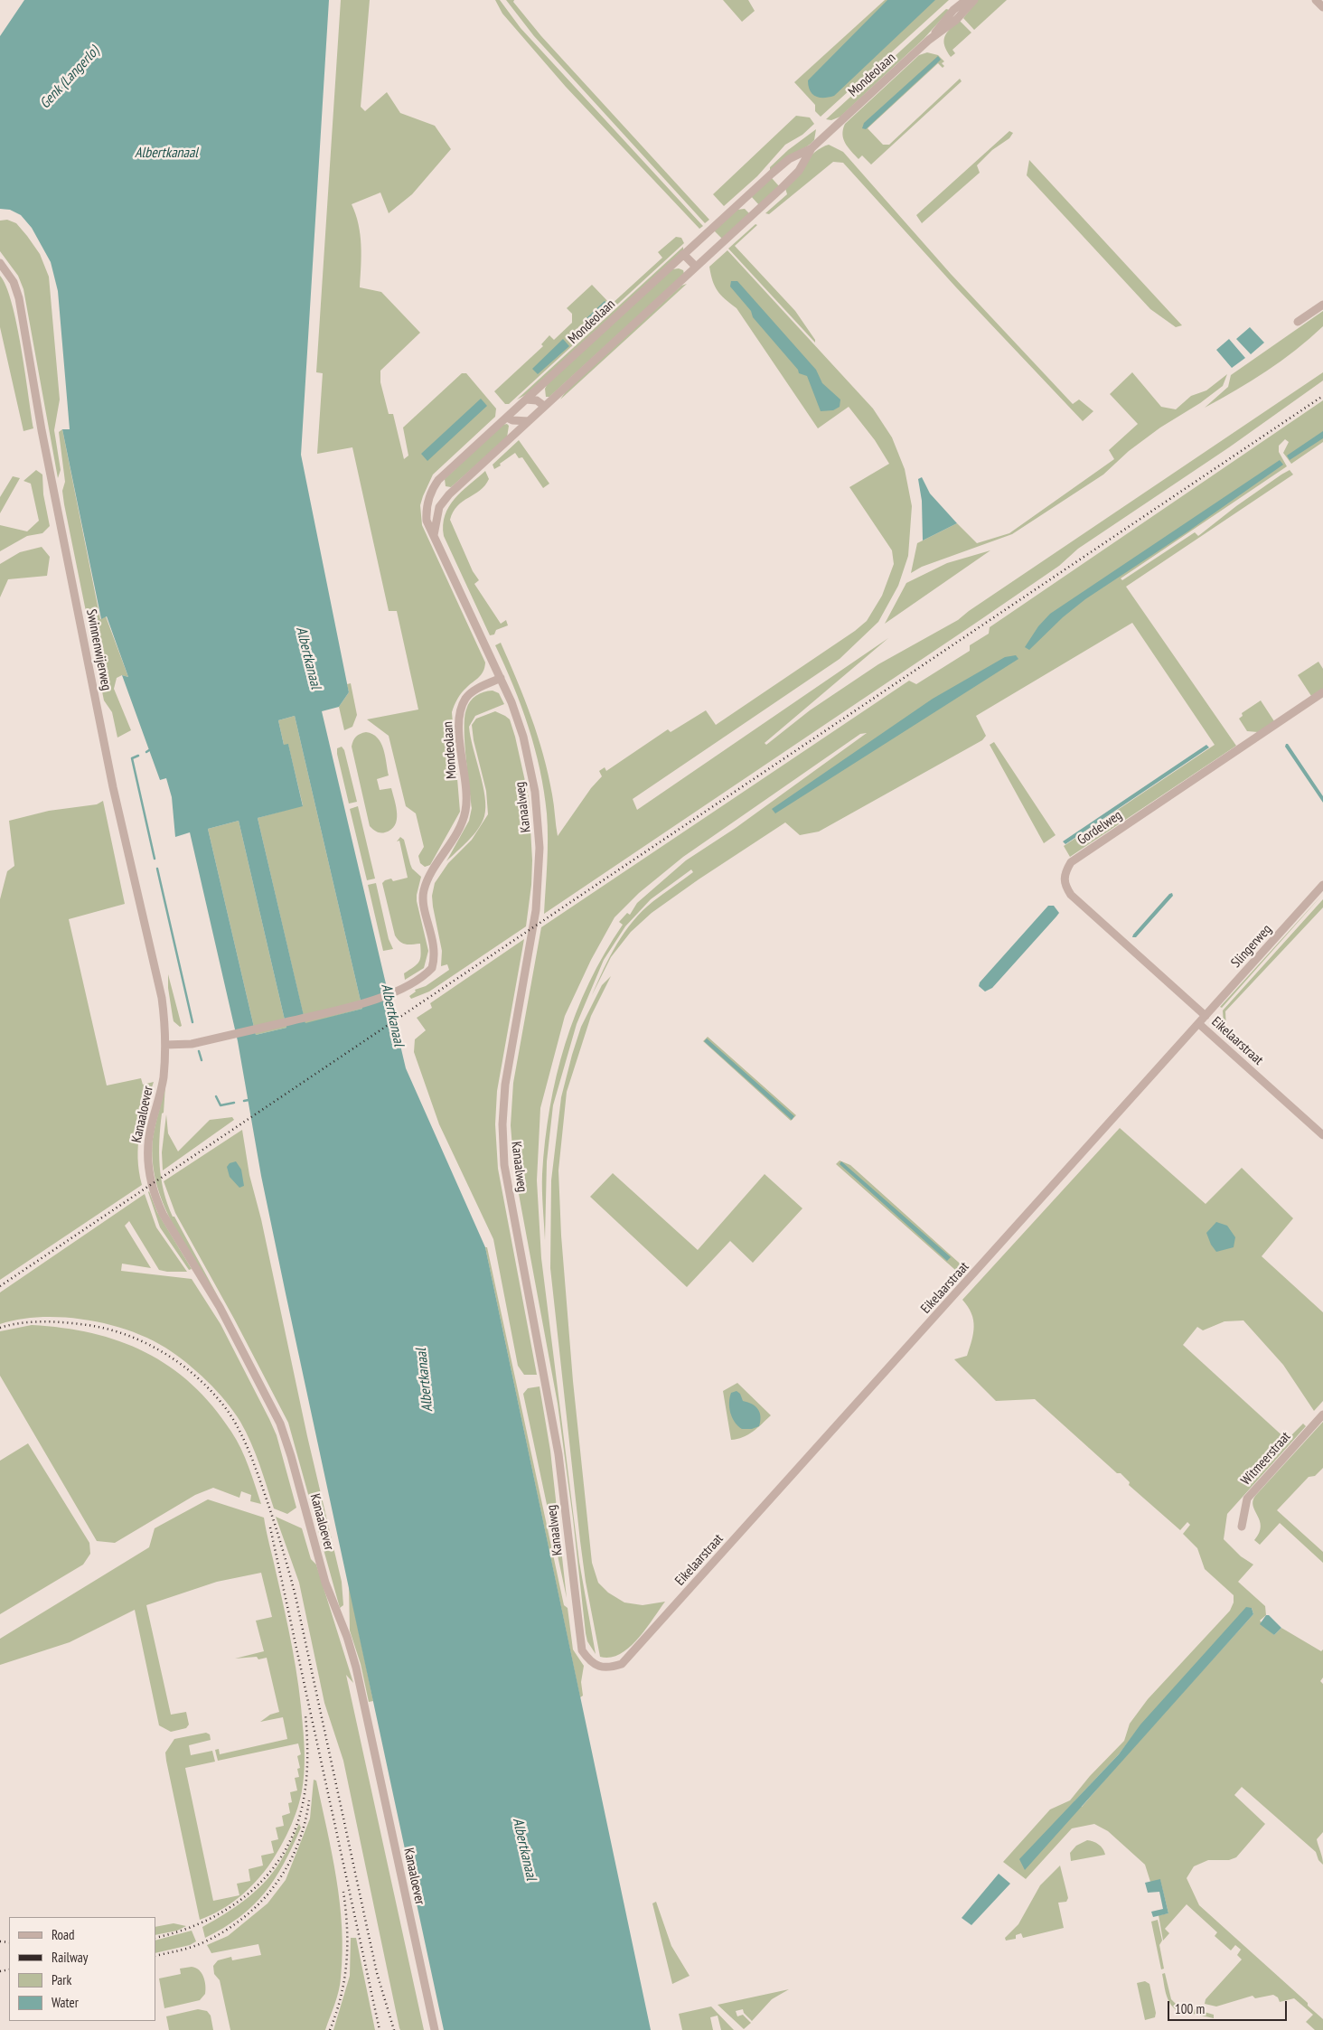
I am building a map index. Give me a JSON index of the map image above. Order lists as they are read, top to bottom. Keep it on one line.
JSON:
{"streets":{"street":["Mondeolaan","Swinnenwijerweg","Kanaalweg","Gordelweg","Slingerweg","Eikelaarstraat","Kanaaloever","Witmeerstraat"]},"crossings":[["Mondeolaan","Swinnenwijerweg"],["Mondeolaan","Kanaalweg"],["Mondeolaan","Kanaaloever"],["Swinnenwijerweg","Kanaaloever"],["Kanaalweg","Eikelaarstraat"],["Gordelweg","Slingerweg"],["Slingerweg","Eikelaarstraat"]],"water":["Genk (Langerlo)","Albertkanaal"],"legend":["Road","Railway","Park","Water"],"scale_bar":"100 m"}
